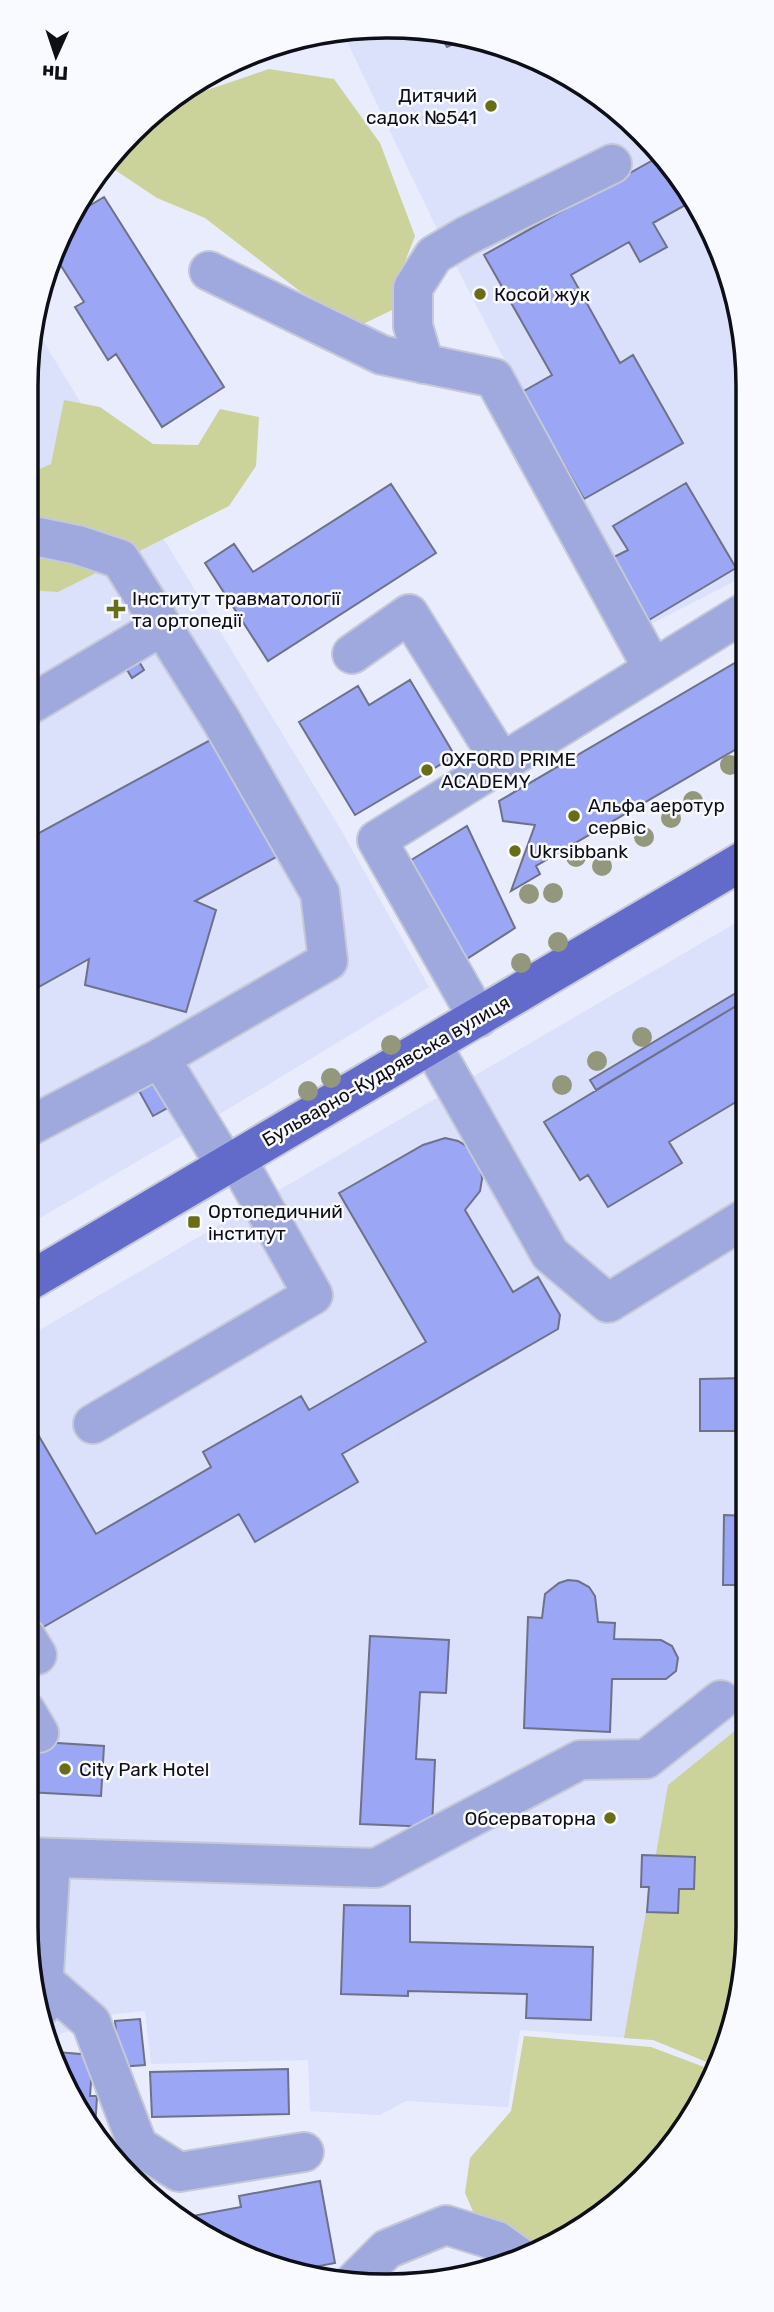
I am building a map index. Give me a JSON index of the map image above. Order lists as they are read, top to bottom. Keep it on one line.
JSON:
{"streets":{"main road":["Бульварно-Кудрявська вулиця"]},"places":{"other":["Дитячий садок №541","Косой жук","OXFORD PRIME ACADEMY","Альфа аеротур сервіс","Ukrsibbank","City Park Hotel","Обсерваторна"],"health":["Інститут травматології та ортопедії"],"transit":["Ортопедичний інститут"]},"north":"bottom"}
